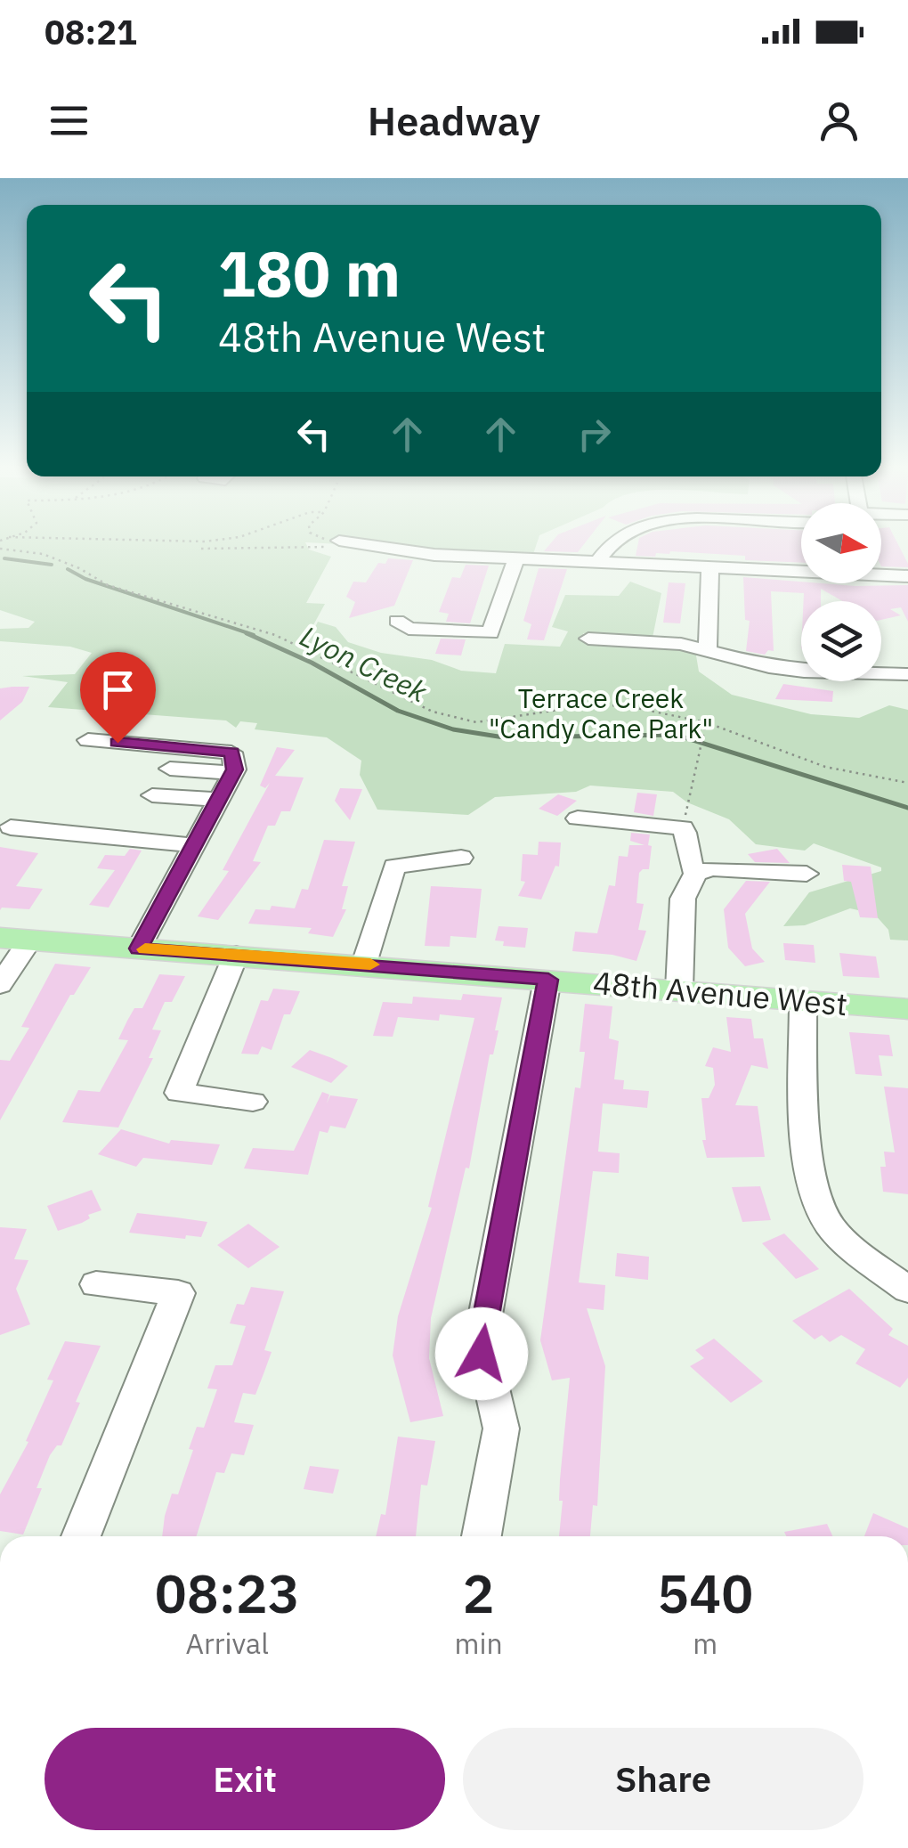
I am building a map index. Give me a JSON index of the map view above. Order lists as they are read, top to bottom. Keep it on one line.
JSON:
{"streets":{"main road":["48th Avenue West"]},"water":["Lyon Creek"],"parks":["Terrace Creek \"Candy Cane Park\""],"north":"right","page":{"status":"08:21","header":"Headway","turn":["180 m","48th Avenue West"],"eta":["08:23","Arrival","2","min","540","m"],"buttons":["Exit","Share"]}}
